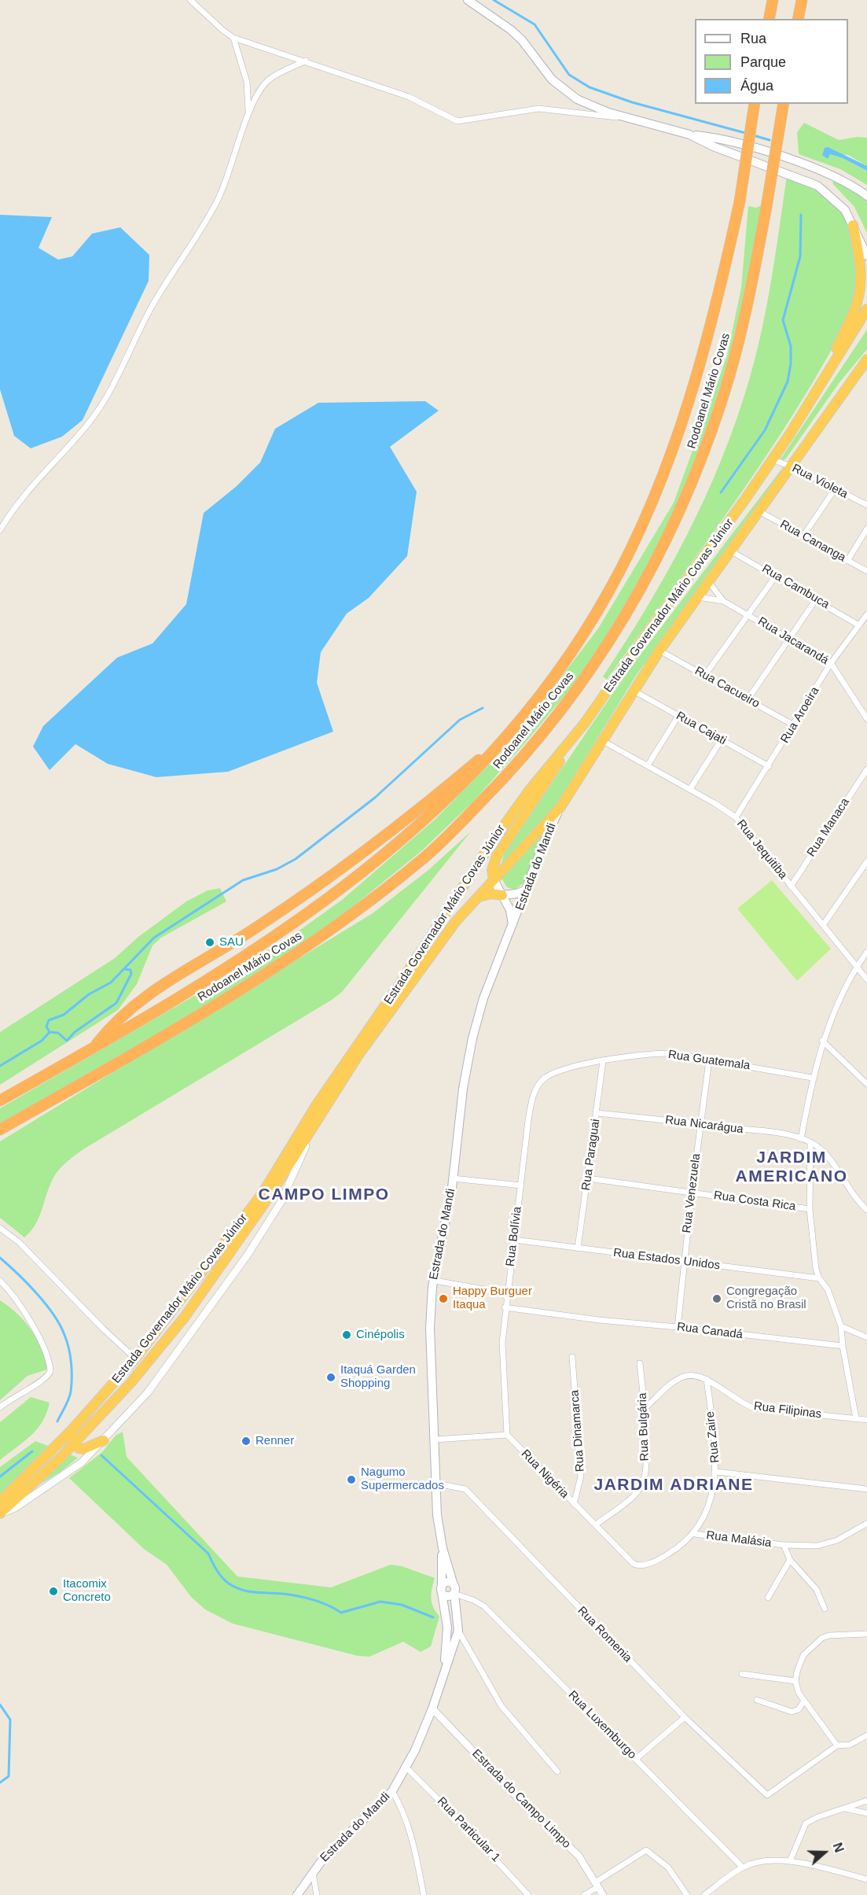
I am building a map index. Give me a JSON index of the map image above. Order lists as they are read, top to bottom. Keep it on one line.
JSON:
{"streets":{"highway":["Rodoanel Mário Covas","Estrada Governador Mário Covas Júnior"],"main road":["Estrada do Mandi"],"street":["Rua Violeta","Rua Cananga","Rua Cambuca","Rua Jacarandá","Rua Cacueiro","Rua Aroeira","Rua Cajati","Rua Manaca","Rua Jequitiba","Rua Guatemala","Rua Nicarágua","Rua Paraguai","Rua Venezuela","Rua Costa Rica","Rua Bolívia","Rua Estados Unidos","Rua Canadá","Rua Filipinas","Rua Bulgária","Rua Dinamarca","Rua Zaire","Rua Nigéria","Rua Malásia","Rua Romenia","Rua Luxemburgo","Estrada do Campo Limpo","Rua Particular 1"]},"crossings":[["Rua Violeta","Estrada Governador Mário Covas Júnior"],["Rua Cananga","Estrada Governador Mário Covas Júnior"],["Rua Cambuca","Estrada Governador Mário Covas Júnior"],["Rua Cambuca","Rua Aroeira"],["Estrada Governador Mário Covas Júnior","Rua Jacarandá"],["Estrada Governador Mário Covas Júnior","Rua Cacueiro"],["Estrada Governador Mário Covas Júnior","Rua Cajati"],["Estrada Governador Mário Covas Júnior","Rua Jequitiba"],["Estrada Governador Mário Covas Júnior","Estrada do Mandi"],["Rua Jacarandá","Rua Aroeira"],["Rua Cacueiro","Rua Aroeira"],["Rua Aroeira","Rua Cajati"],["Rua Aroeira","Rua Jequitiba"],["Rua Manaca","Rua Jequitiba"],["Estrada do Mandi","Rua Romenia"],["Estrada do Mandi","Rua Luxemburgo"],["Estrada do Mandi","Estrada do Campo Limpo"],["Estrada do Mandi","Rua Particular 1"],["Rua Guatemala","Rua Paraguai"],["Rua Guatemala","Rua Venezuela"],["Rua Guatemala","Rua Bolívia"],["Rua Nicarágua","Rua Paraguai"],["Rua Nicarágua","Rua Venezuela"],["Rua Paraguai","Rua Costa Rica"],["Rua Paraguai","Rua Estados Unidos"],["Rua Venezuela","Rua Costa Rica"],["Rua Venezuela","Rua Estados Unidos"],["Rua Venezuela","Rua Canadá"],["Rua Bolívia","Rua Estados Unidos"],["Rua Bolívia","Rua Canadá"],["Rua Bolívia","Rua Nigéria"],["Rua Filipinas","Rua Bulgária"],["Rua Filipinas","Rua Zaire"],["Rua Bulgária","Rua Nigéria"],["Rua Dinamarca","Rua Nigéria"],["Rua Zaire","Rua Nigéria"],["Rua Zaire","Rua Malásia"],["Rua Nigéria","Rua Malásia"]],"districts":["JARDIM AMERICANO","CAMPO LIMPO","JARDIM ADRIANE"],"places":["SAU","Happy Burguer Itaqua","Congregação Cristã no Brasil","Cinépolis","Itaquá Garden Shopping","Renner","Nagumo Supermercados","Itacomix Concreto"],"legend":["Rua","Parque","Água"],"north":"right"}
